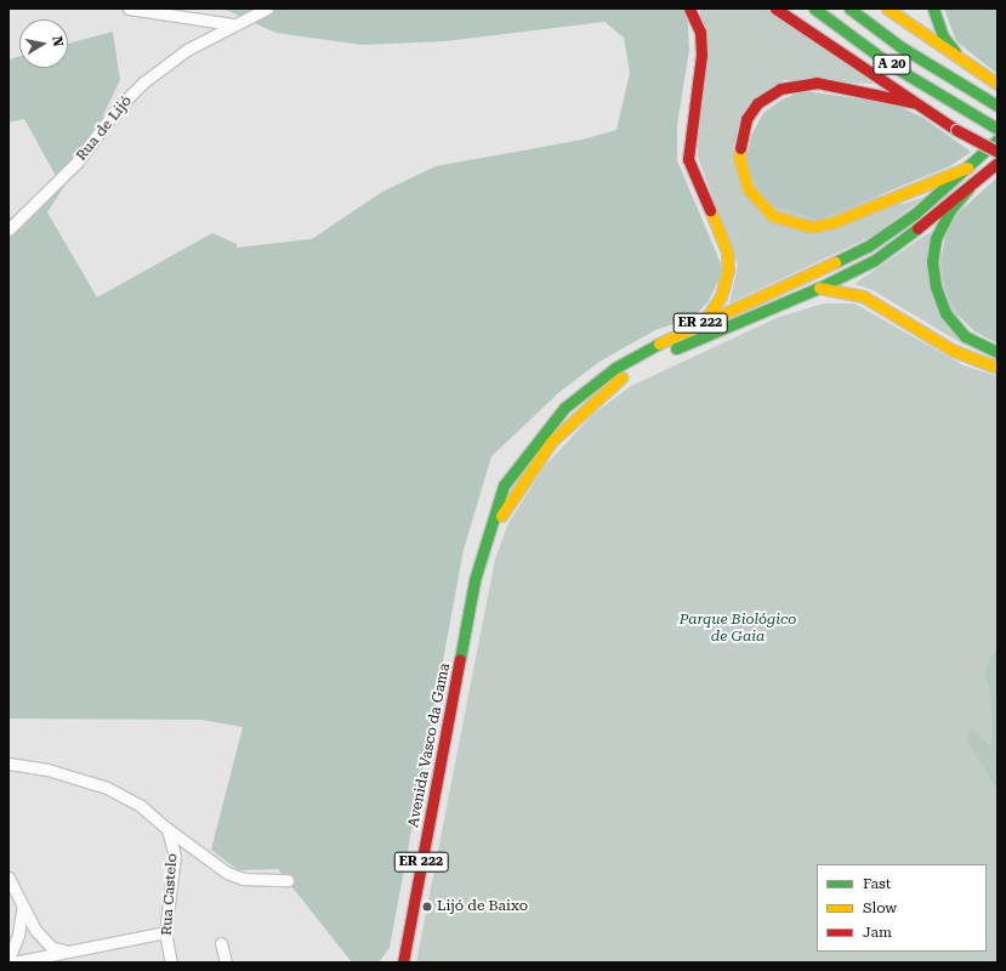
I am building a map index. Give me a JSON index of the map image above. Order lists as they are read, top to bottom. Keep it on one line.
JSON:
{"streets":{"main road":["A 20","ER 222","Avenida Vasco da Gama"],"street":["Rua de Lijó","Rua Castelo"]},"parks":["Parque Biológico de Gaia"],"places":["Lijó de Baixo"],"legend":["Fast","Slow","Jam"],"north":"right"}
